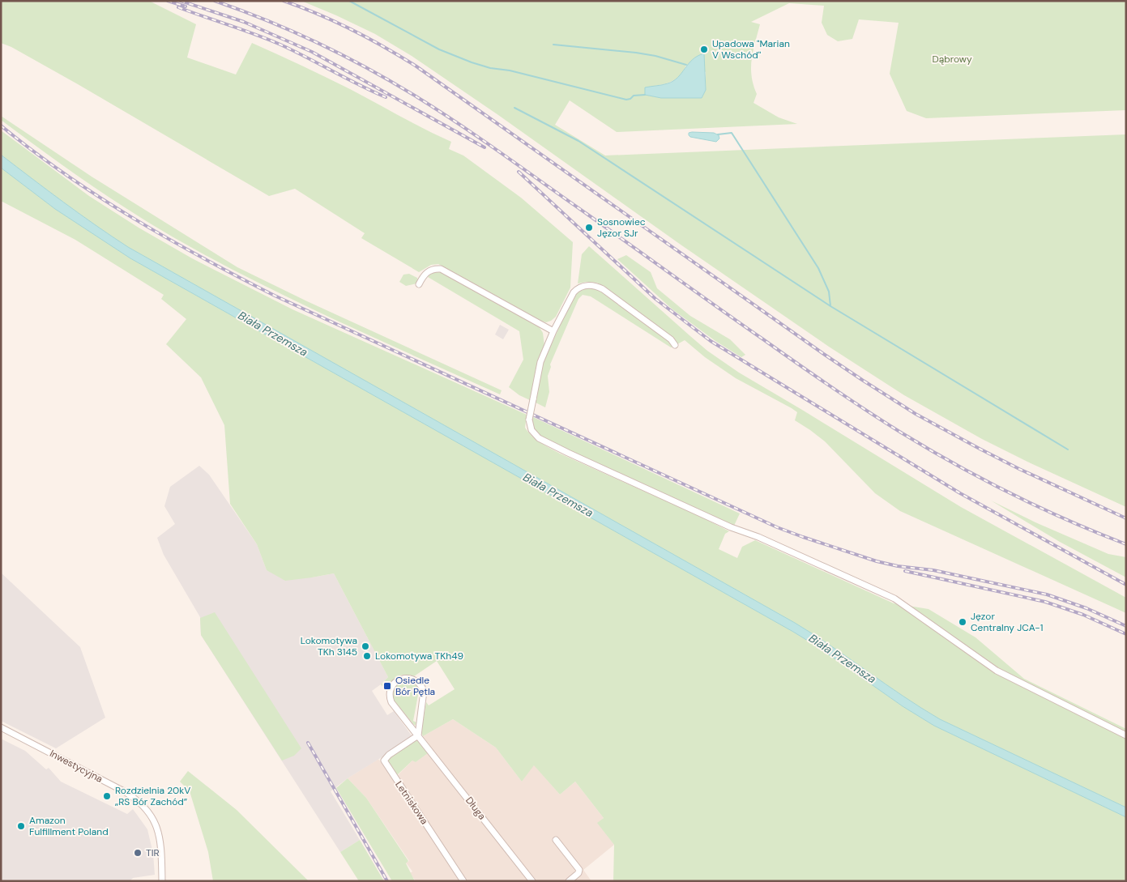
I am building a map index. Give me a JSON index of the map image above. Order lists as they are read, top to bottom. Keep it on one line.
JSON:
{"streets":{"street":["Inwestycyjna","Letniskowa","Długa"]},"crossings":[["Letniskowa","Długa"]],"water":["Biała Przemsza"],"parks":["Dąbrowy"],"places":{"other":["Upadowa \"Marian V Wschód\"","Sosnowiec Jęzor SJr","Jęzor Centralny JCA-1","Lokomotywa TKh 3145","Lokomotywa TKh49","Rozdzielnia 20kV „RS Bór Zachód”","Amazon Fulfillment Poland","TIR"],"transit":["Osiedle Bór Pętla"]}}
